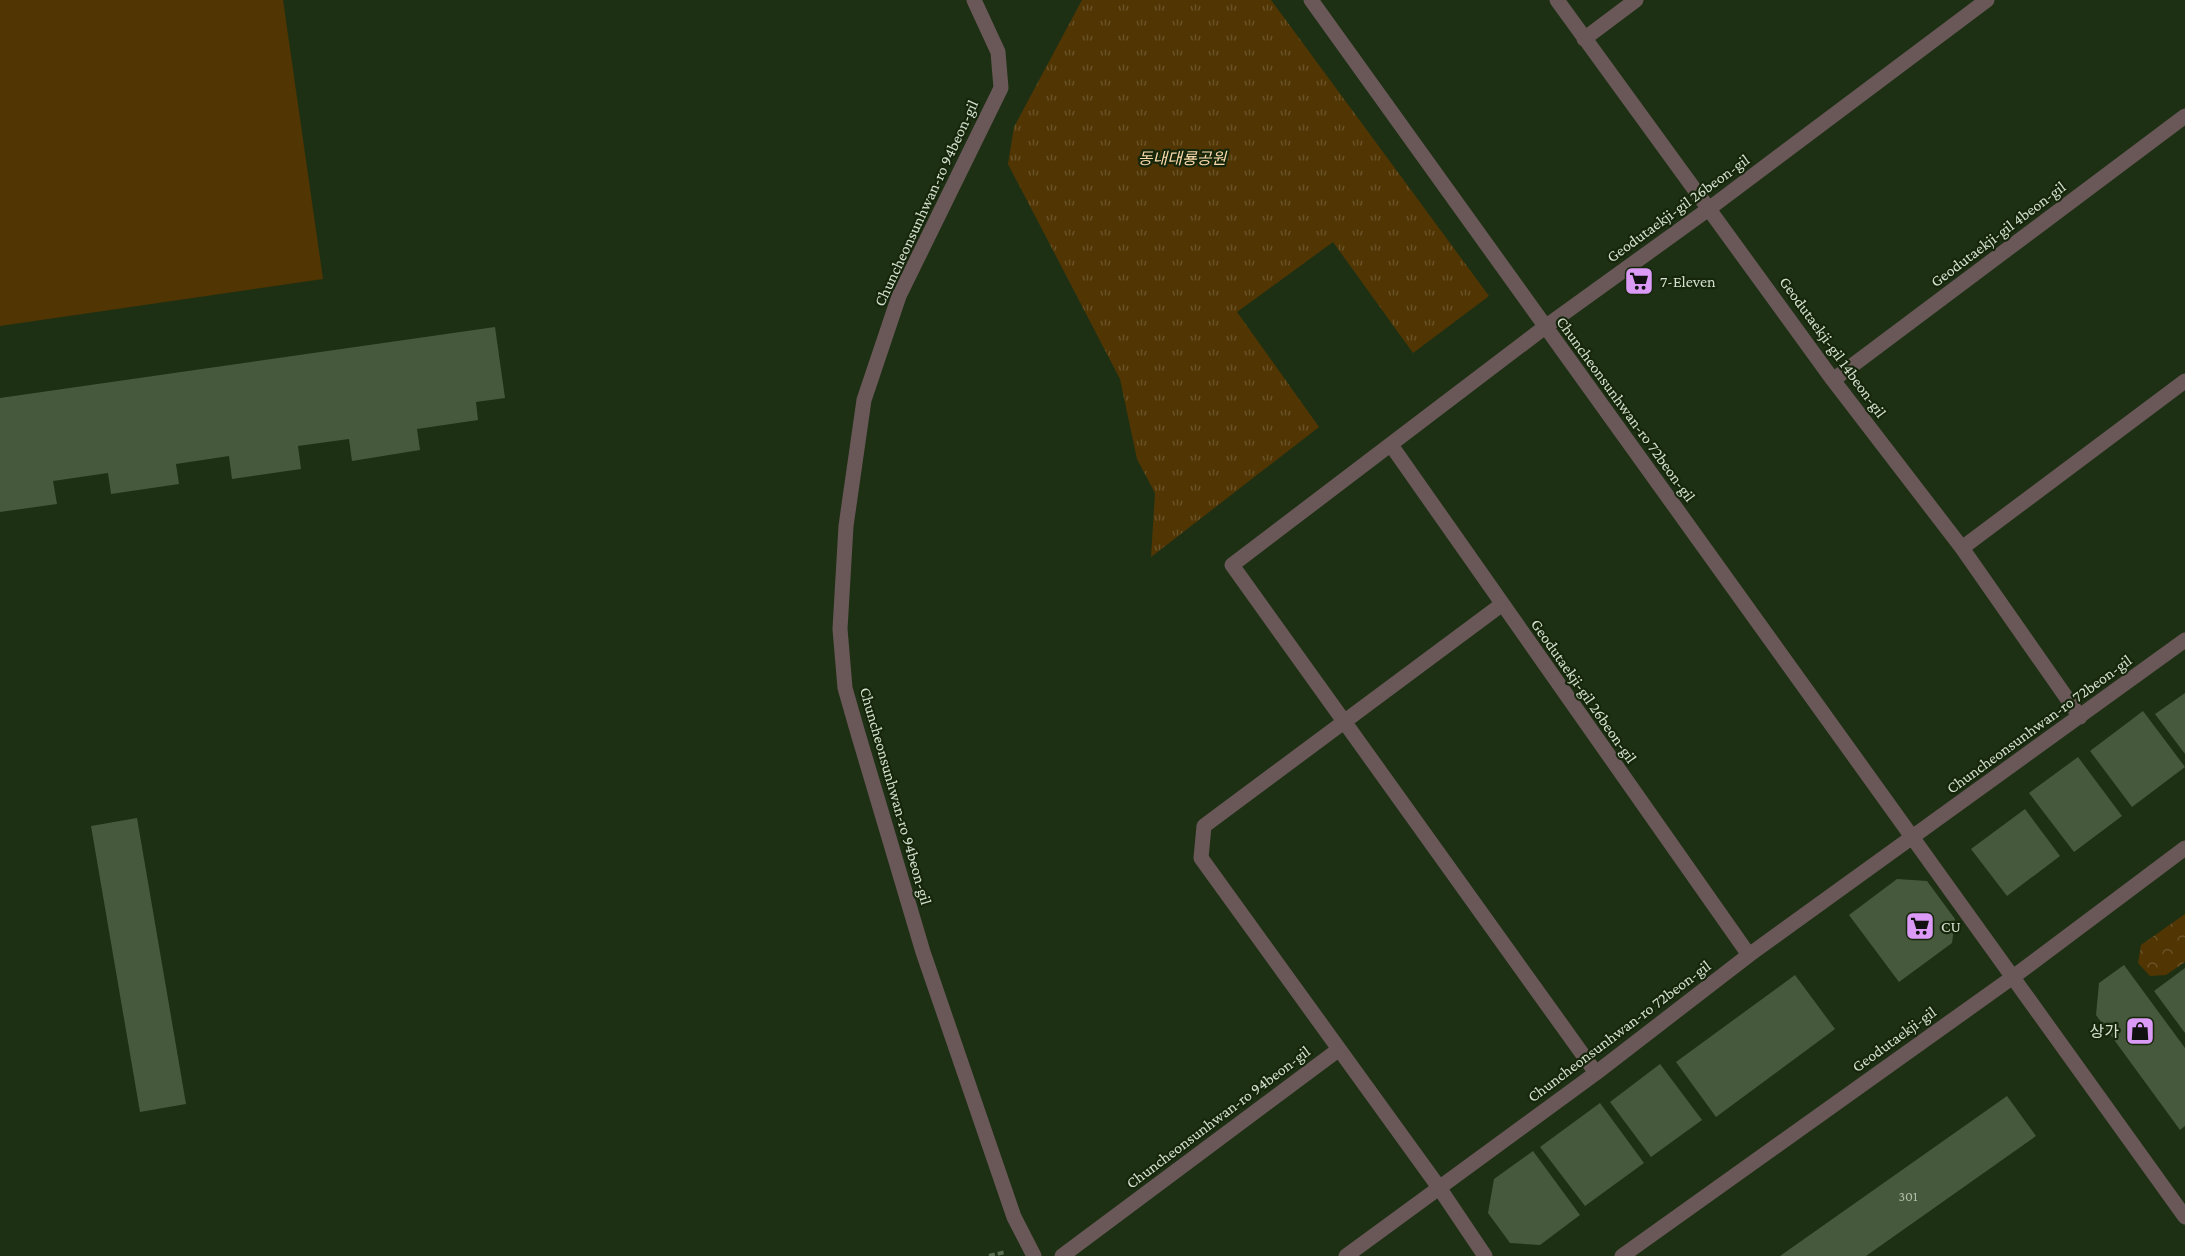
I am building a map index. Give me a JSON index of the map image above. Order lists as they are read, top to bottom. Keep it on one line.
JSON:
{"streets":{"street":["Chuncheonsunhwan-ro 94beon-gil","Geodutaekji-gil 26beon-gil","Geodutaekji-gil 4beon-gil","Geodutaekji-gil 14beon-gil","Chuncheonsunhwan-ro 72beon-gil","Geodutaekji-gil"]},"crossings":[["Geodutaekji-gil 26beon-gil","Geodutaekji-gil 14beon-gil"],["Geodutaekji-gil 26beon-gil","Chuncheonsunhwan-ro 72beon-gil"],["Geodutaekji-gil 4beon-gil","Geodutaekji-gil 14beon-gil"],["Geodutaekji-gil 14beon-gil","Chuncheonsunhwan-ro 72beon-gil"],["Chuncheonsunhwan-ro 72beon-gil","Geodutaekji-gil"]],"parks":["동내대룡공원"],"places":{"supermarket":["7-Eleven","CU"],"shop":["상가"]},"house_numbers":["301"]}
